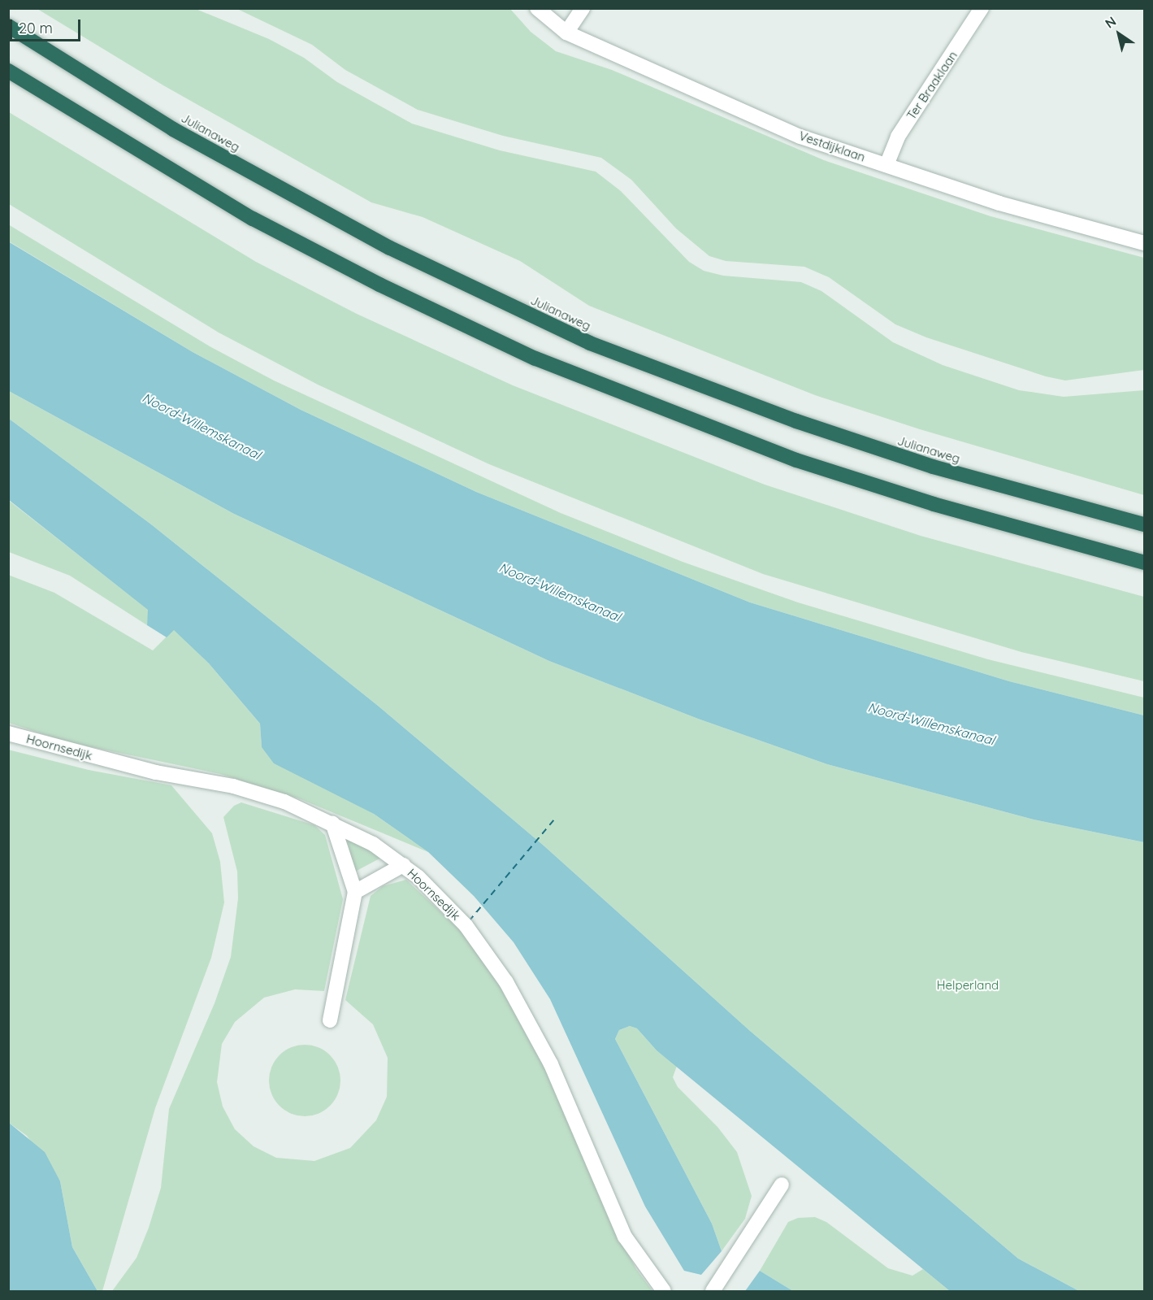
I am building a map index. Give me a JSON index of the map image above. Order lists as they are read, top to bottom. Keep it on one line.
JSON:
{"streets":{"highway":["Julianaweg"],"street":["Ter Braaklaan","Vestdijklaan","Hoornsedijk"]},"crossings":[["Ter Braaklaan","Vestdijklaan"]],"water":["Noord-Willemskanaal"],"parks":["Helperland"],"scale_bar":"20 m","north":"top left"}
